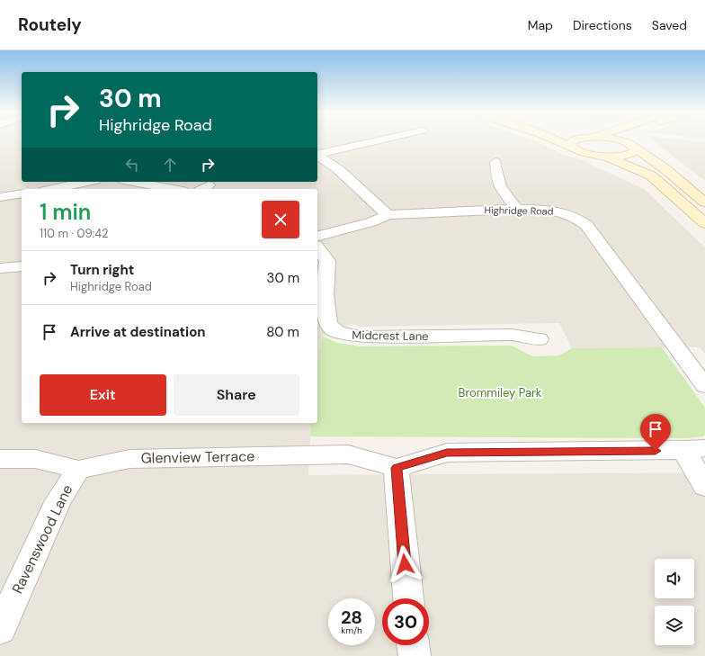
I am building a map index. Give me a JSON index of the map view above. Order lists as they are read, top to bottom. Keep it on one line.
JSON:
{"streets":{"street":["Highridge Road","Midcrest Lane","Glenview Terrace","Ravenswood Lane"]},"crossings":[["Glenview Terrace","Ravenswood Lane"]],"parks":["Brommiley Park"],"page":{"header":"Routely","nav":["Map","Directions","Saved"],"turn":["30 m","Highridge Road"],"heading":["1 min","110 m · 09:42"],"list":[{"name":"Turn right","note":"Highridge Road","value":"30 m"},{"name":"Arrive at destination","value":"80 m"}],"buttons":["Exit","Share"],"speed":"28 km/h","limit":"30"}}
